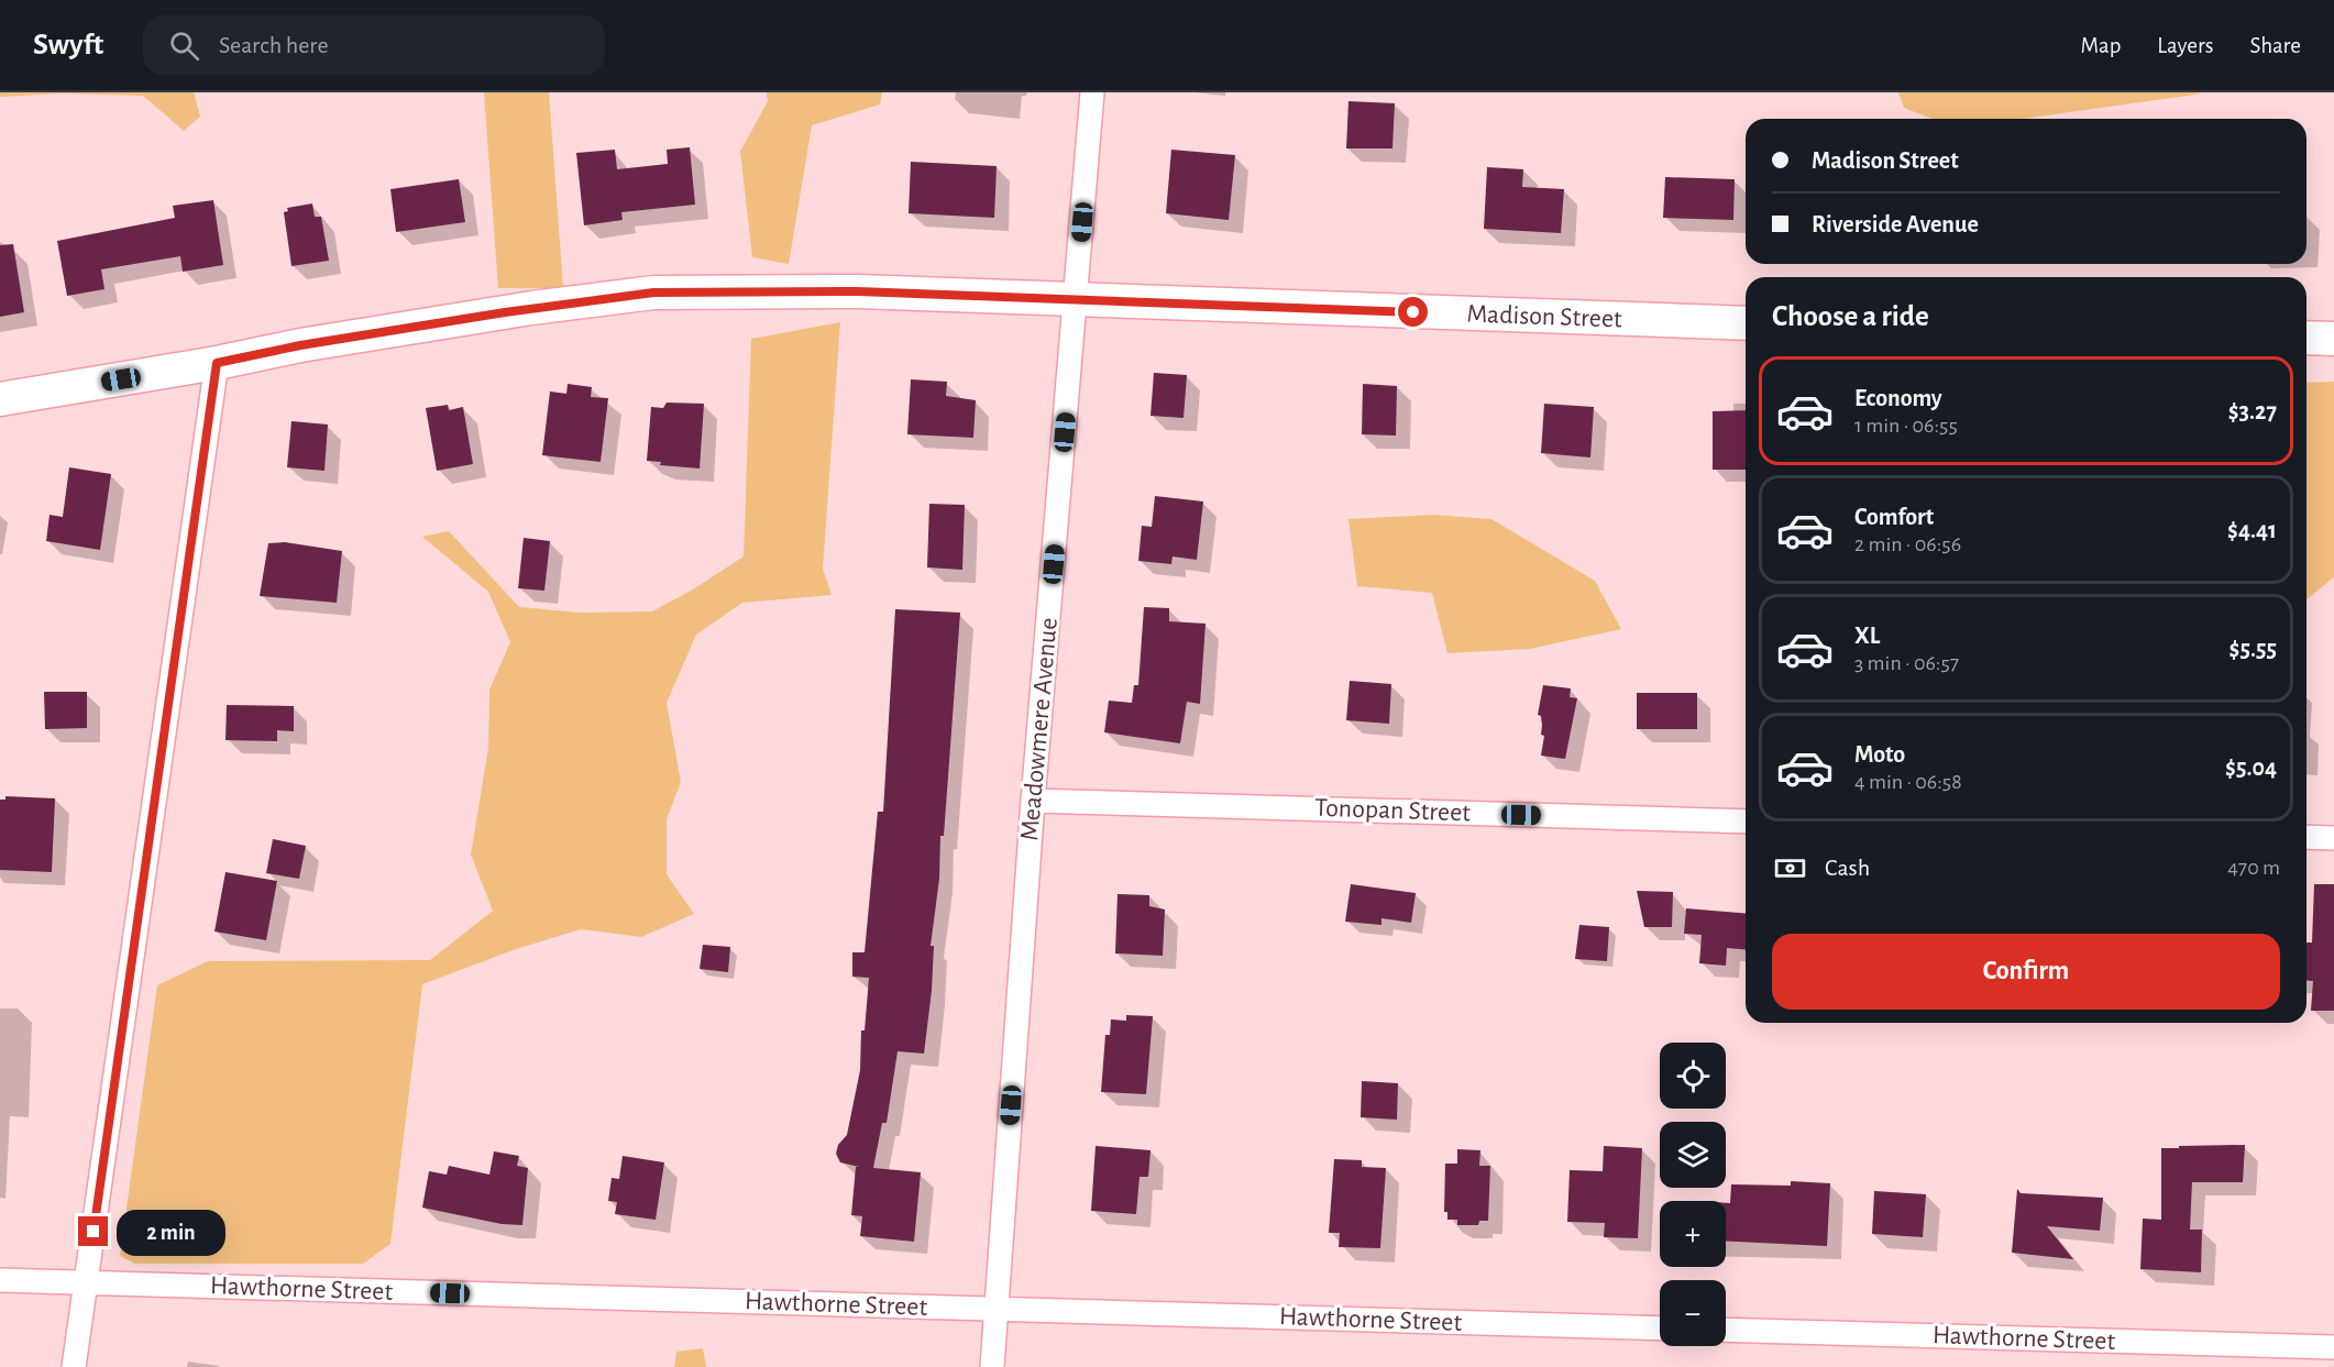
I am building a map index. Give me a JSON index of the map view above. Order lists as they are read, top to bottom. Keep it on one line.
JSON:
{"streets":{"street":["Madison Street","Meadowmere Avenue","Tonopan Street","Hawthorne Street"]},"crossings":[["Madison Street","Meadowmere Avenue"],["Meadowmere Avenue","Tonopan Street"],["Meadowmere Avenue","Hawthorne Street"]],"page":{"header":"Swyft","search":"Search here","nav":["Map","Layers","Share"],"banner":["Madison Street","Riverside Avenue"],"heading":"Choose a ride","list":[{"name":"Economy","note":"1 min · 06:55","value":"$3.27"},{"name":"Comfort","note":"2 min · 06:56","value":"$4.41"},{"name":"XL","note":"3 min · 06:57","value":"$5.55"},{"name":"Moto","note":"4 min · 06:58","value":"$5.04"}],"pay":["Cash","470 m"],"buttons":"Confirm","map_buttons":["+","−"],"bubble":"2 min"}}
